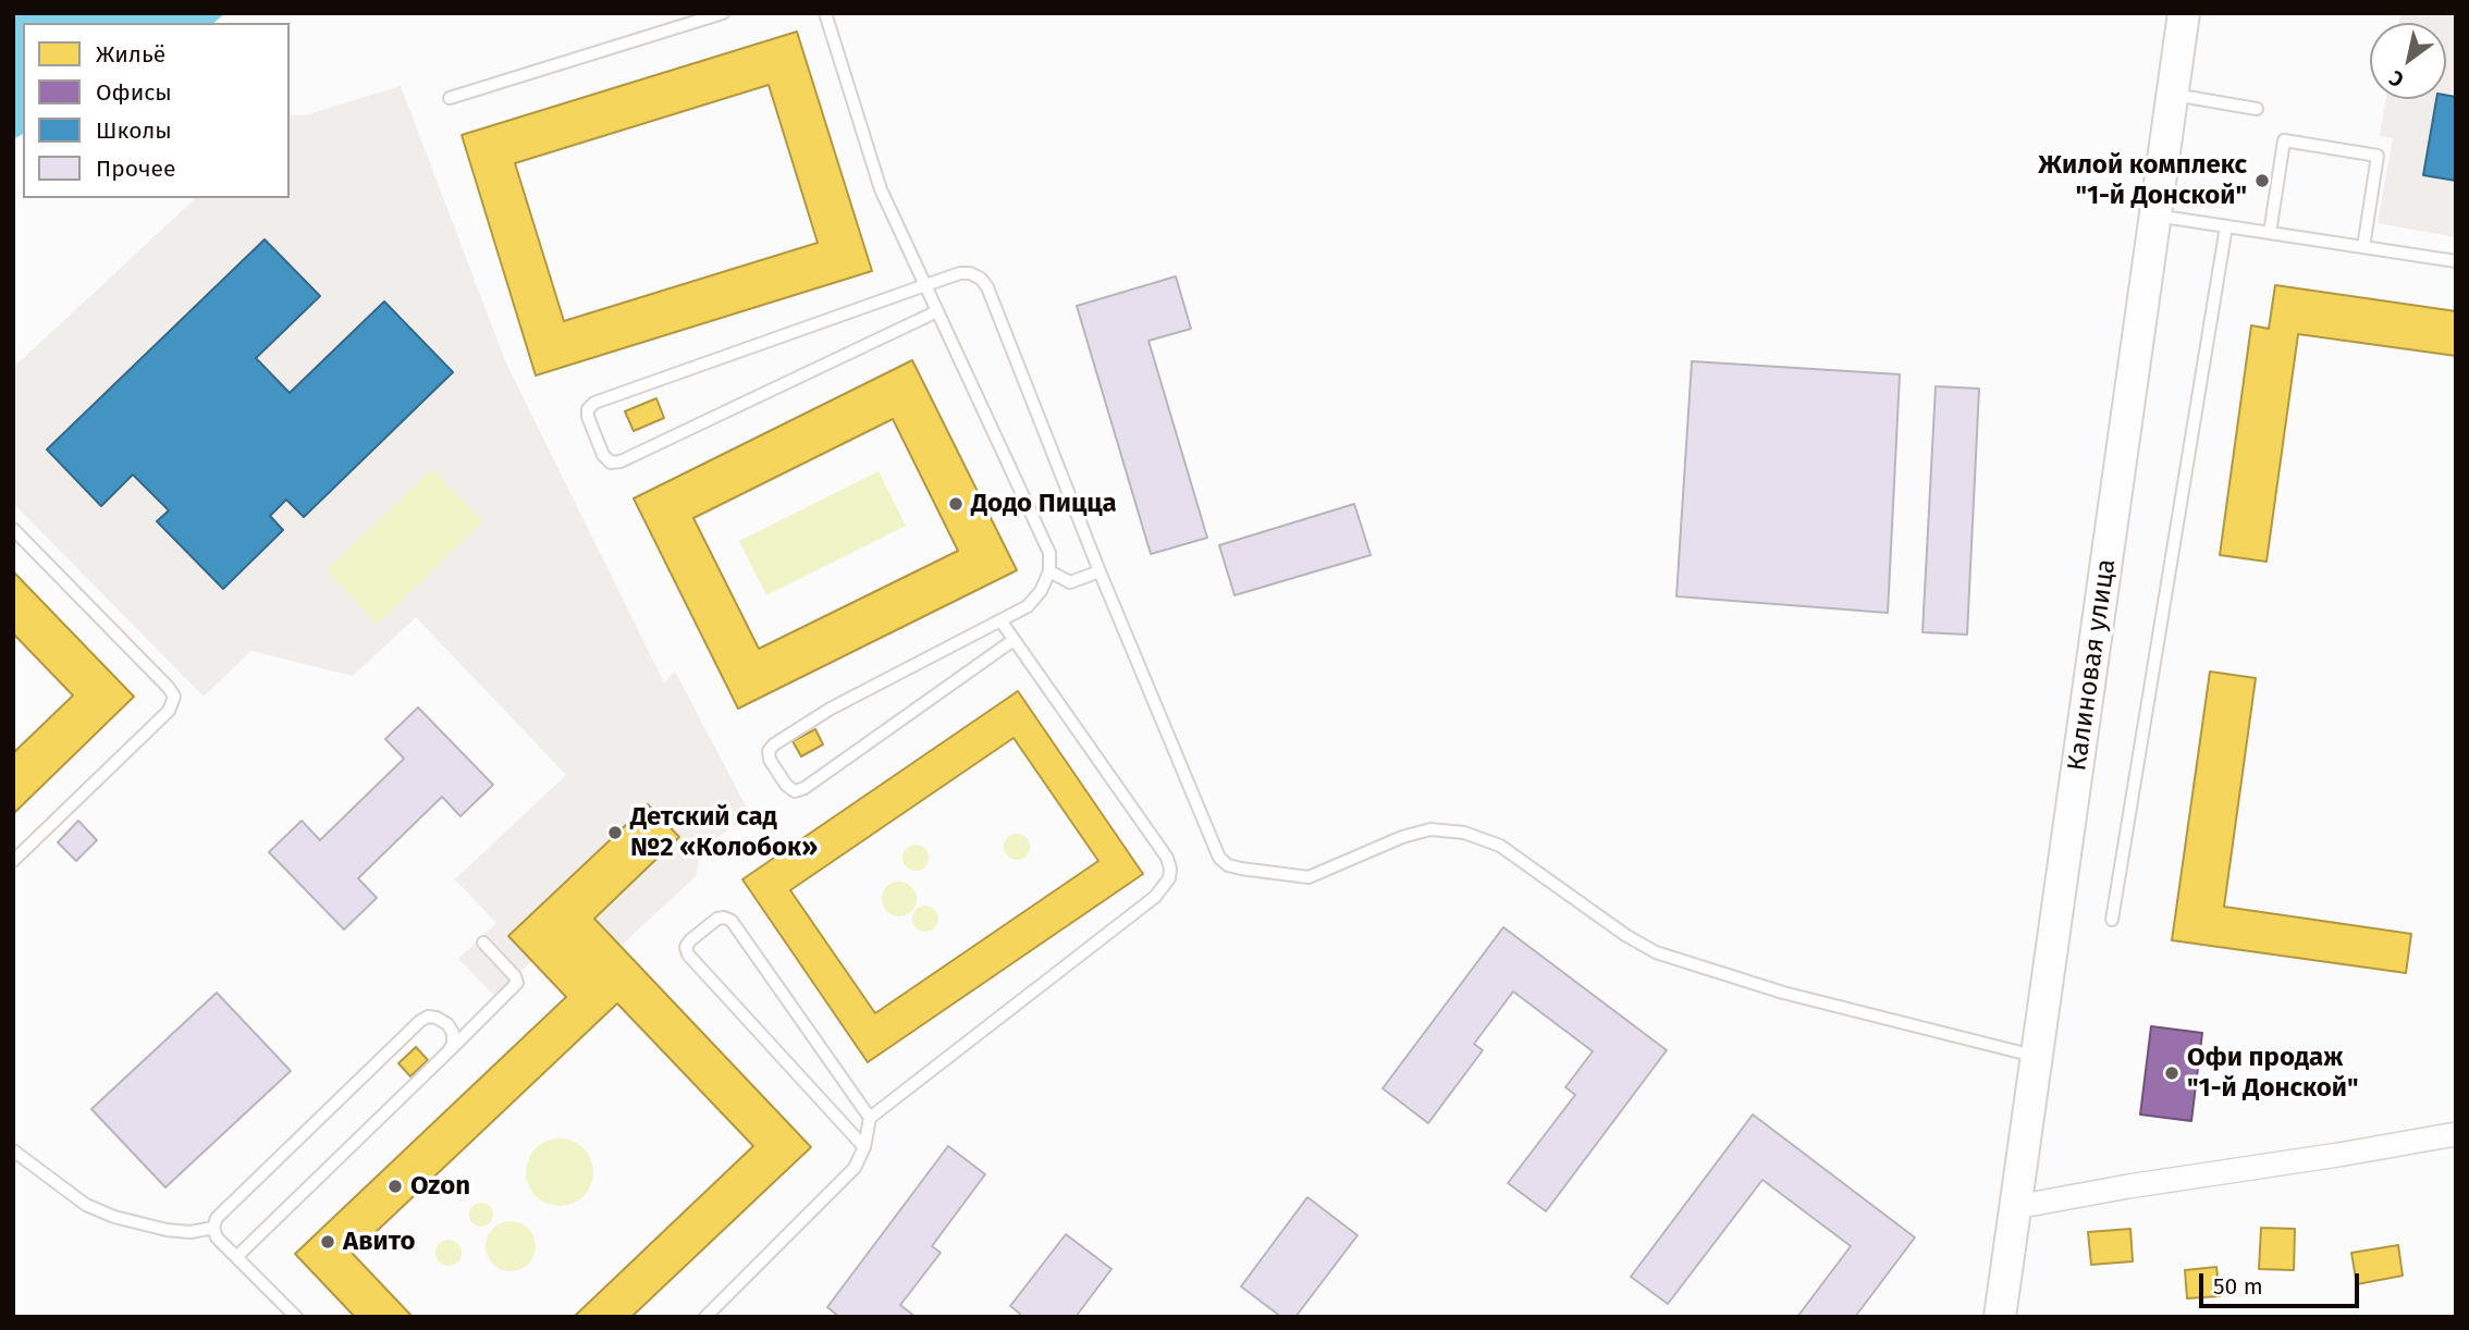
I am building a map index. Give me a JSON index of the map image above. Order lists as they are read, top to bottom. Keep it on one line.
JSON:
{"streets":{"street":["Калиновая улица"]},"places":["Жилой комплекс \"1-й Донской\"","Додо Пицца","Детский сад №2 «Колобок»","Офи продаж \"1-й Донской\"","Ozon","Авито"],"legend":["Жильё","Офисы","Школы","Прочее"],"scale_bar":"50 m","north":"bottom left"}
